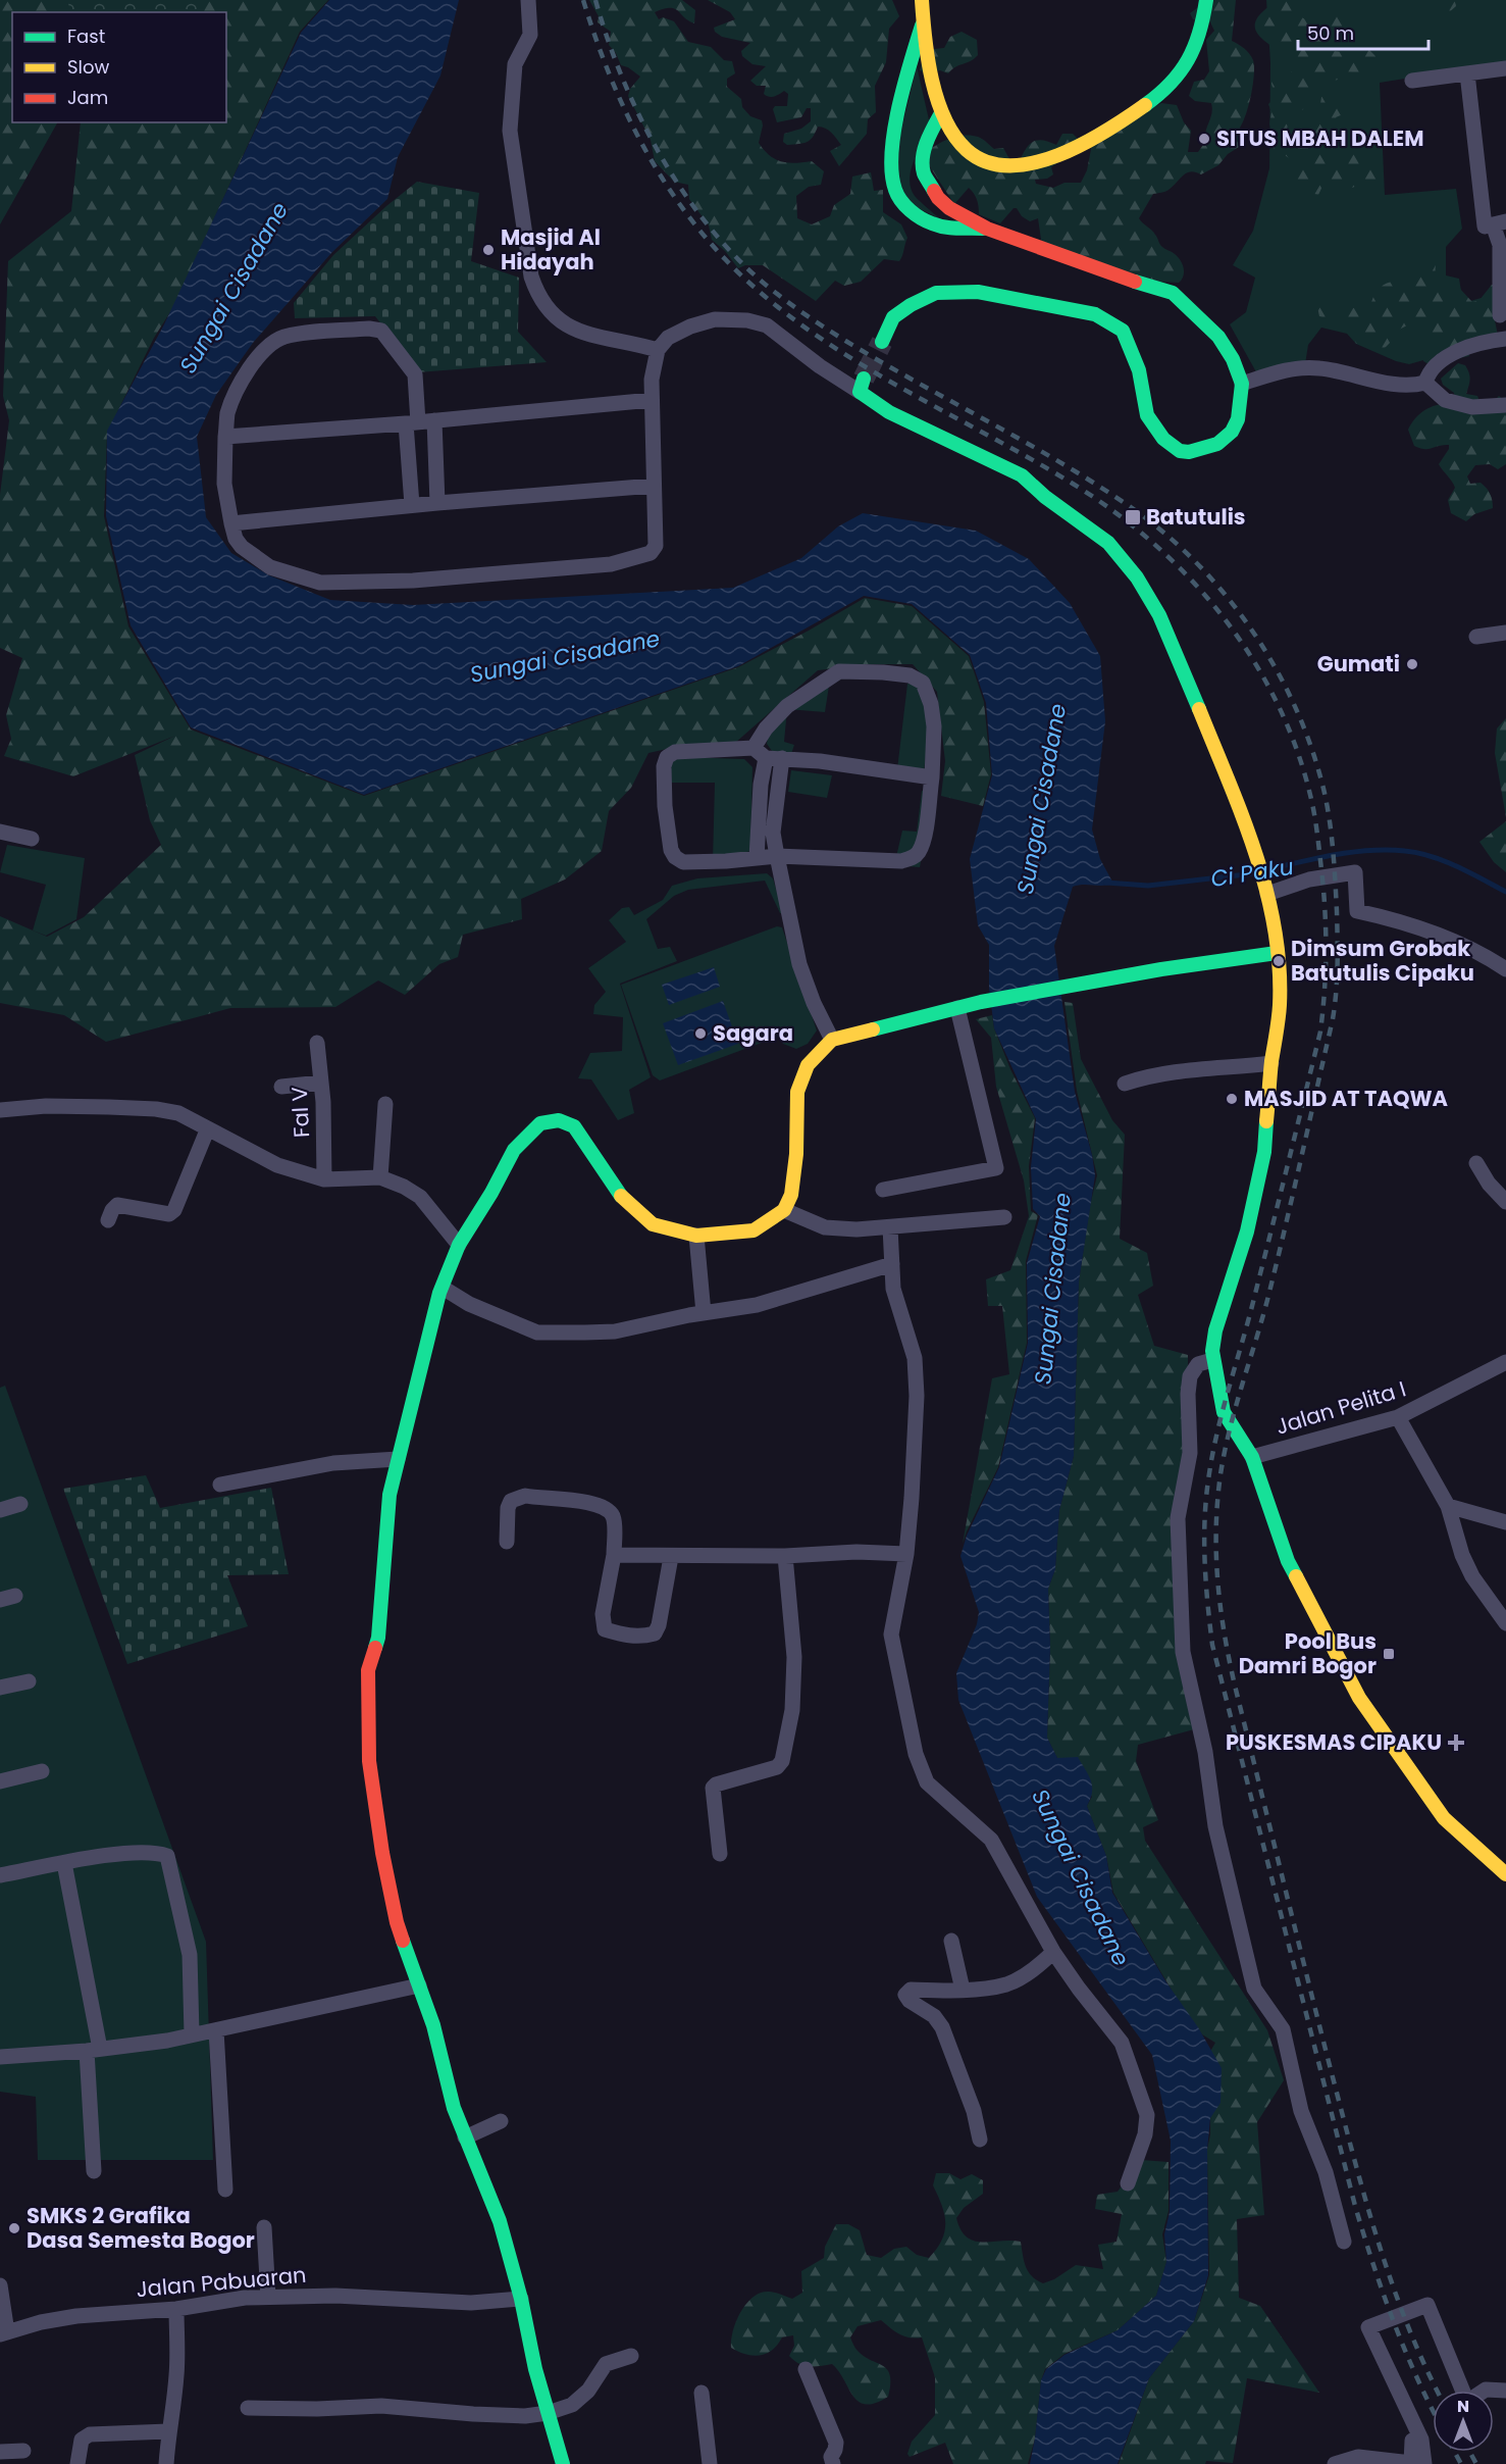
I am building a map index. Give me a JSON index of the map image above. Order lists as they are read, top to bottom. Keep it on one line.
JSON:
{"streets":{"street":["Fal V","Jalan Pelita I","Jalan Pabuaran"]},"water":["Sungai Cisadane","Ci Paku"],"places":{"other":["SITUS MBAH DALEM","Masjid Al Hidayah","Gumati","Dimsum Grobak Batutulis Cipaku","Sagara","MASJID AT TAQWA","SMKS 2 Grafika Dasa Semesta Bogor"],"transit":["Batutulis","Pool Bus Damri Bogor"],"health":["PUSKESMAS CIPAKU"]},"legend":["Fast","Slow","Jam"],"scale_bar":"50 m","north":"top"}
